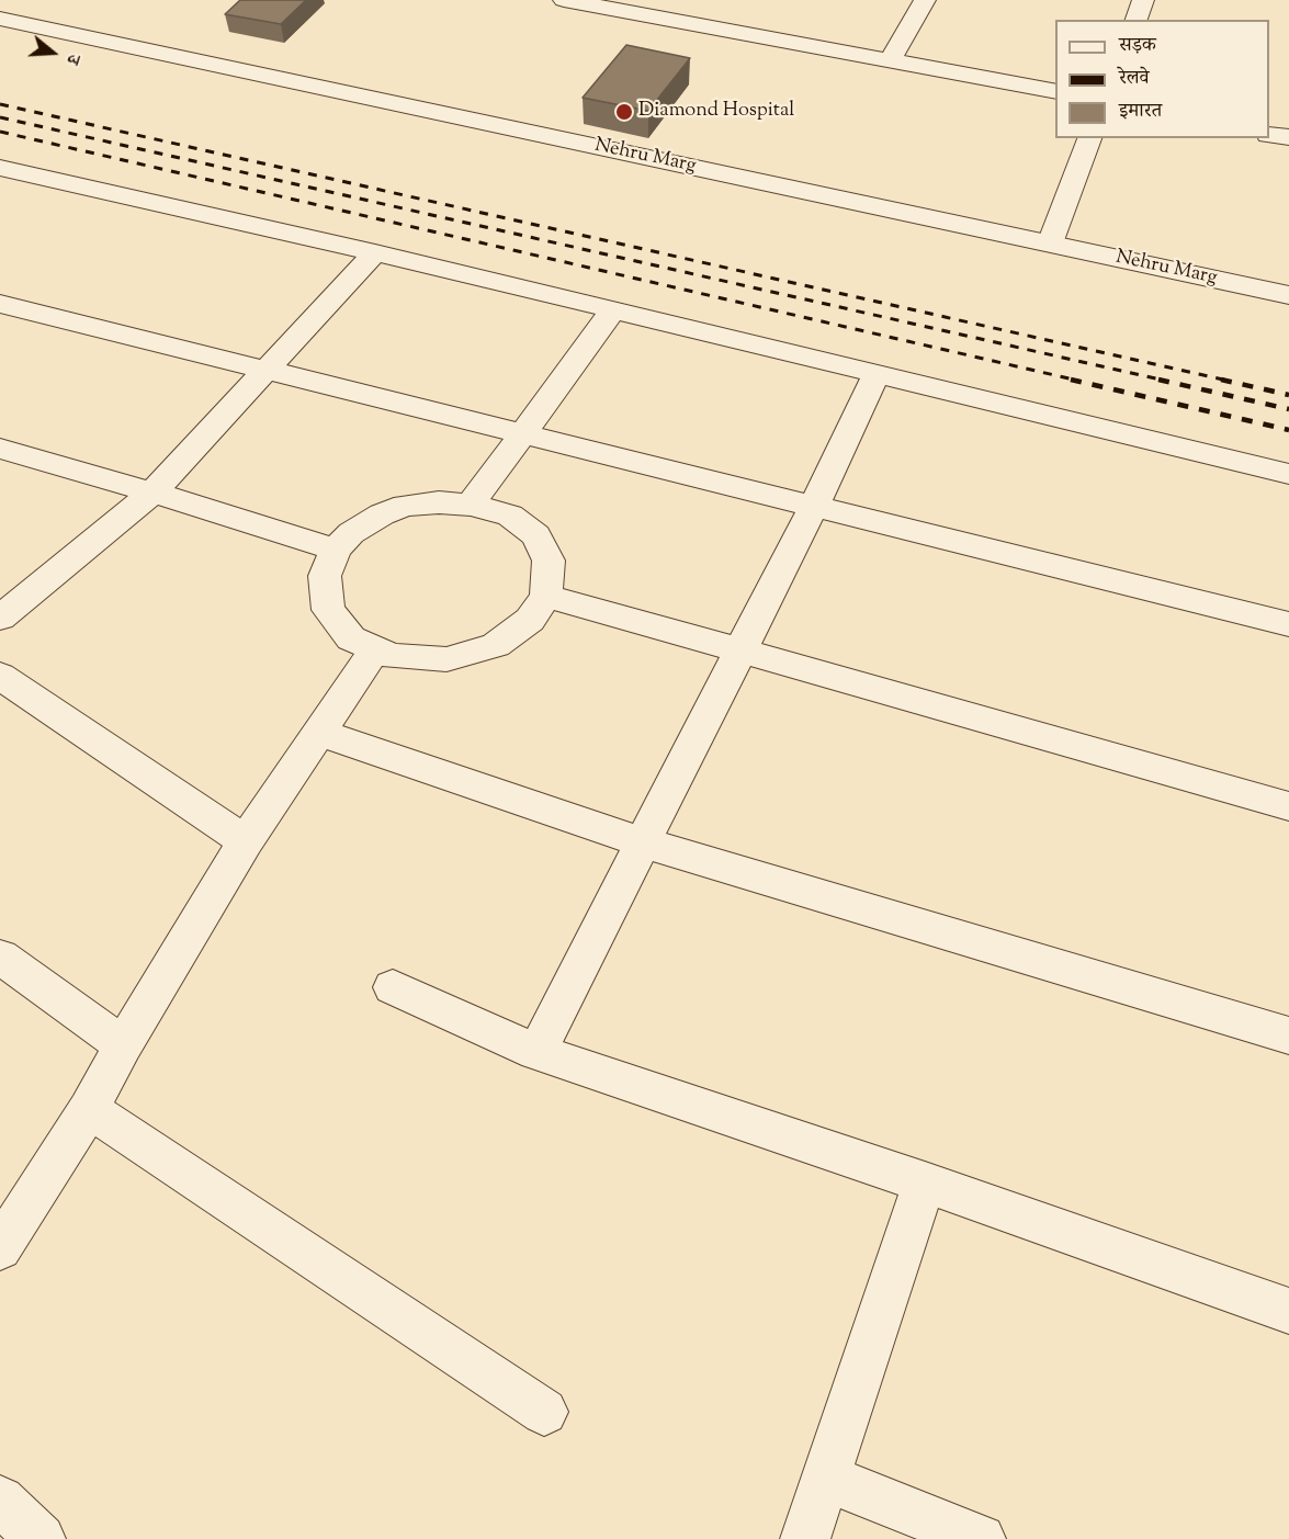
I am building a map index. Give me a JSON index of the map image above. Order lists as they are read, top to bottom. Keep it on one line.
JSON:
{"streets":{"street":["Nehru Marg"]},"places":["Diamond Hospital"],"legend":["सड़क","रेलवे","इमारत"],"north":"right"}
